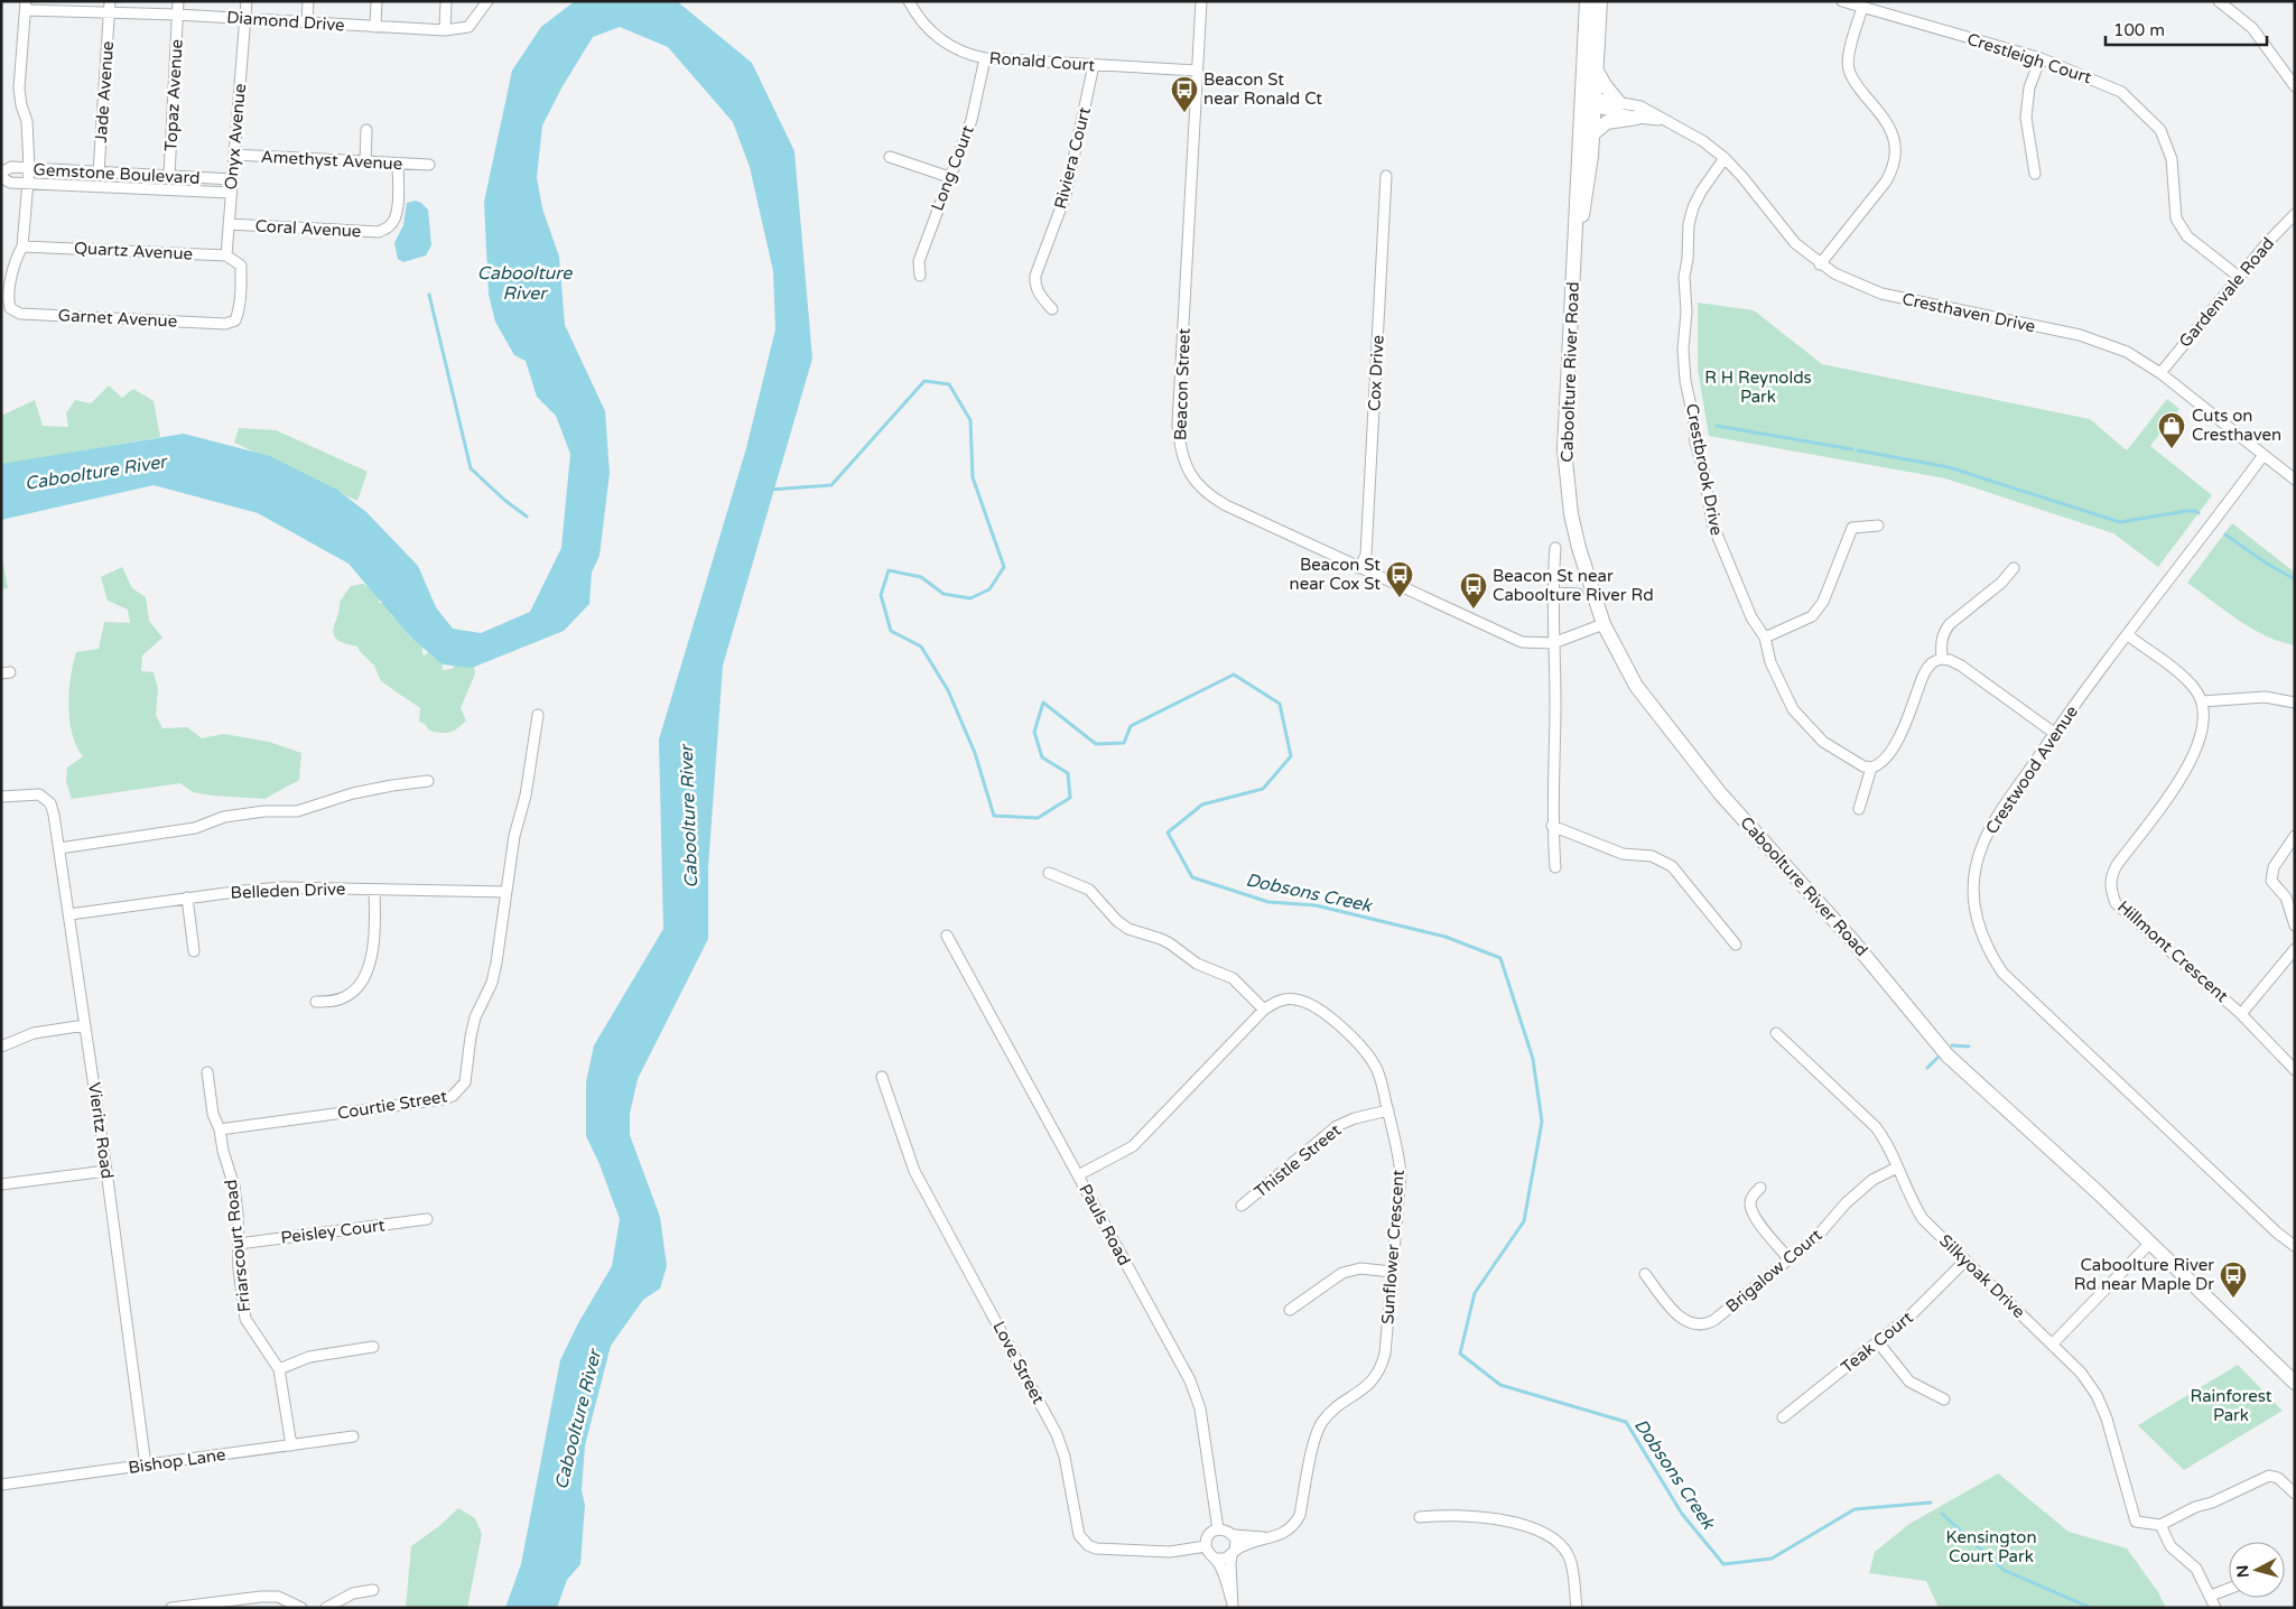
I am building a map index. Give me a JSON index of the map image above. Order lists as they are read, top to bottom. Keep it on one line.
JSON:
{"streets":{"main road":["Caboolture River Road"],"street":["Diamond Drive","Crestleigh Court","Ronald Court","Jade Avenue","Topaz Avenue","Onyx Avenue","Riviera Court","Amethyst Avenue","Long Court","Gemstone Boulevard","Coral Avenue","Quartz Avenue","Gardenvale Road","Cresthaven Drive","Garnet Avenue","Cox Drive","Beacon Street","Crestbrook Drive","Crestwood Avenue","Belleden Drive","Hillmont Crescent","Courtie Street","Vieritz Road","Thistle Street","Pauls Road","Peisley Court","Friarscourt Road","Sunflower Crescent","Brigalow Court","Silkyoak Drive","Teak Court","Love Street","Bishop Lane"]},"crossings":[["Diamond Drive","Jade Avenue"],["Diamond Drive","Topaz Avenue"],["Diamond Drive","Onyx Avenue"],["Crestleigh Court","Gardenvale Road"],["Ronald Court","Riviera Court"],["Ronald Court","Long Court"],["Ronald Court","Beacon Street"],["Jade Avenue","Gemstone Boulevard"],["Topaz Avenue","Gemstone Boulevard"],["Onyx Avenue","Amethyst Avenue"],["Onyx Avenue","Gemstone Boulevard"],["Onyx Avenue","Coral Avenue"],["Onyx Avenue","Quartz Avenue"],["Onyx Avenue","Garnet Avenue"],["Amethyst Avenue","Coral Avenue"],["Quartz Avenue","Garnet Avenue"],["Gardenvale Road","Cresthaven Drive"],["Cresthaven Drive","Caboolture River Road"],["Cresthaven Drive","Crestbrook Drive"],["Cresthaven Drive","Crestwood Avenue"],["Caboolture River Road","Beacon Street"],["Cox Drive","Beacon Street"],["Belleden Drive","Courtie Street"],["Belleden Drive","Vieritz Road"],["Courtie Street","Friarscourt Road"],["Vieritz Road","Bishop Lane"],["Thistle Street","Sunflower Crescent"],["Pauls Road","Sunflower Crescent"],["Pauls Road","Love Street"],["Peisley Court","Friarscourt Road"],["Friarscourt Road","Bishop Lane"],["Sunflower Crescent","Love Street"],["Brigalow Court","Silkyoak Drive"],["Silkyoak Drive","Teak Court"]],"water":["Caboolture River","Dobsons Creek"],"parks":["R H Reynolds Park","Rainforest Park","Kensington Court Park"],"places":{"bus stop":["Beacon St near Ronald Ct","Beacon St near Cox St","Beacon St near Caboolture River Rd","Caboolture River Rd near Maple Dr"],"shop":["Cuts on Cresthaven"]},"scale_bar":"100 m","north":"left"}
